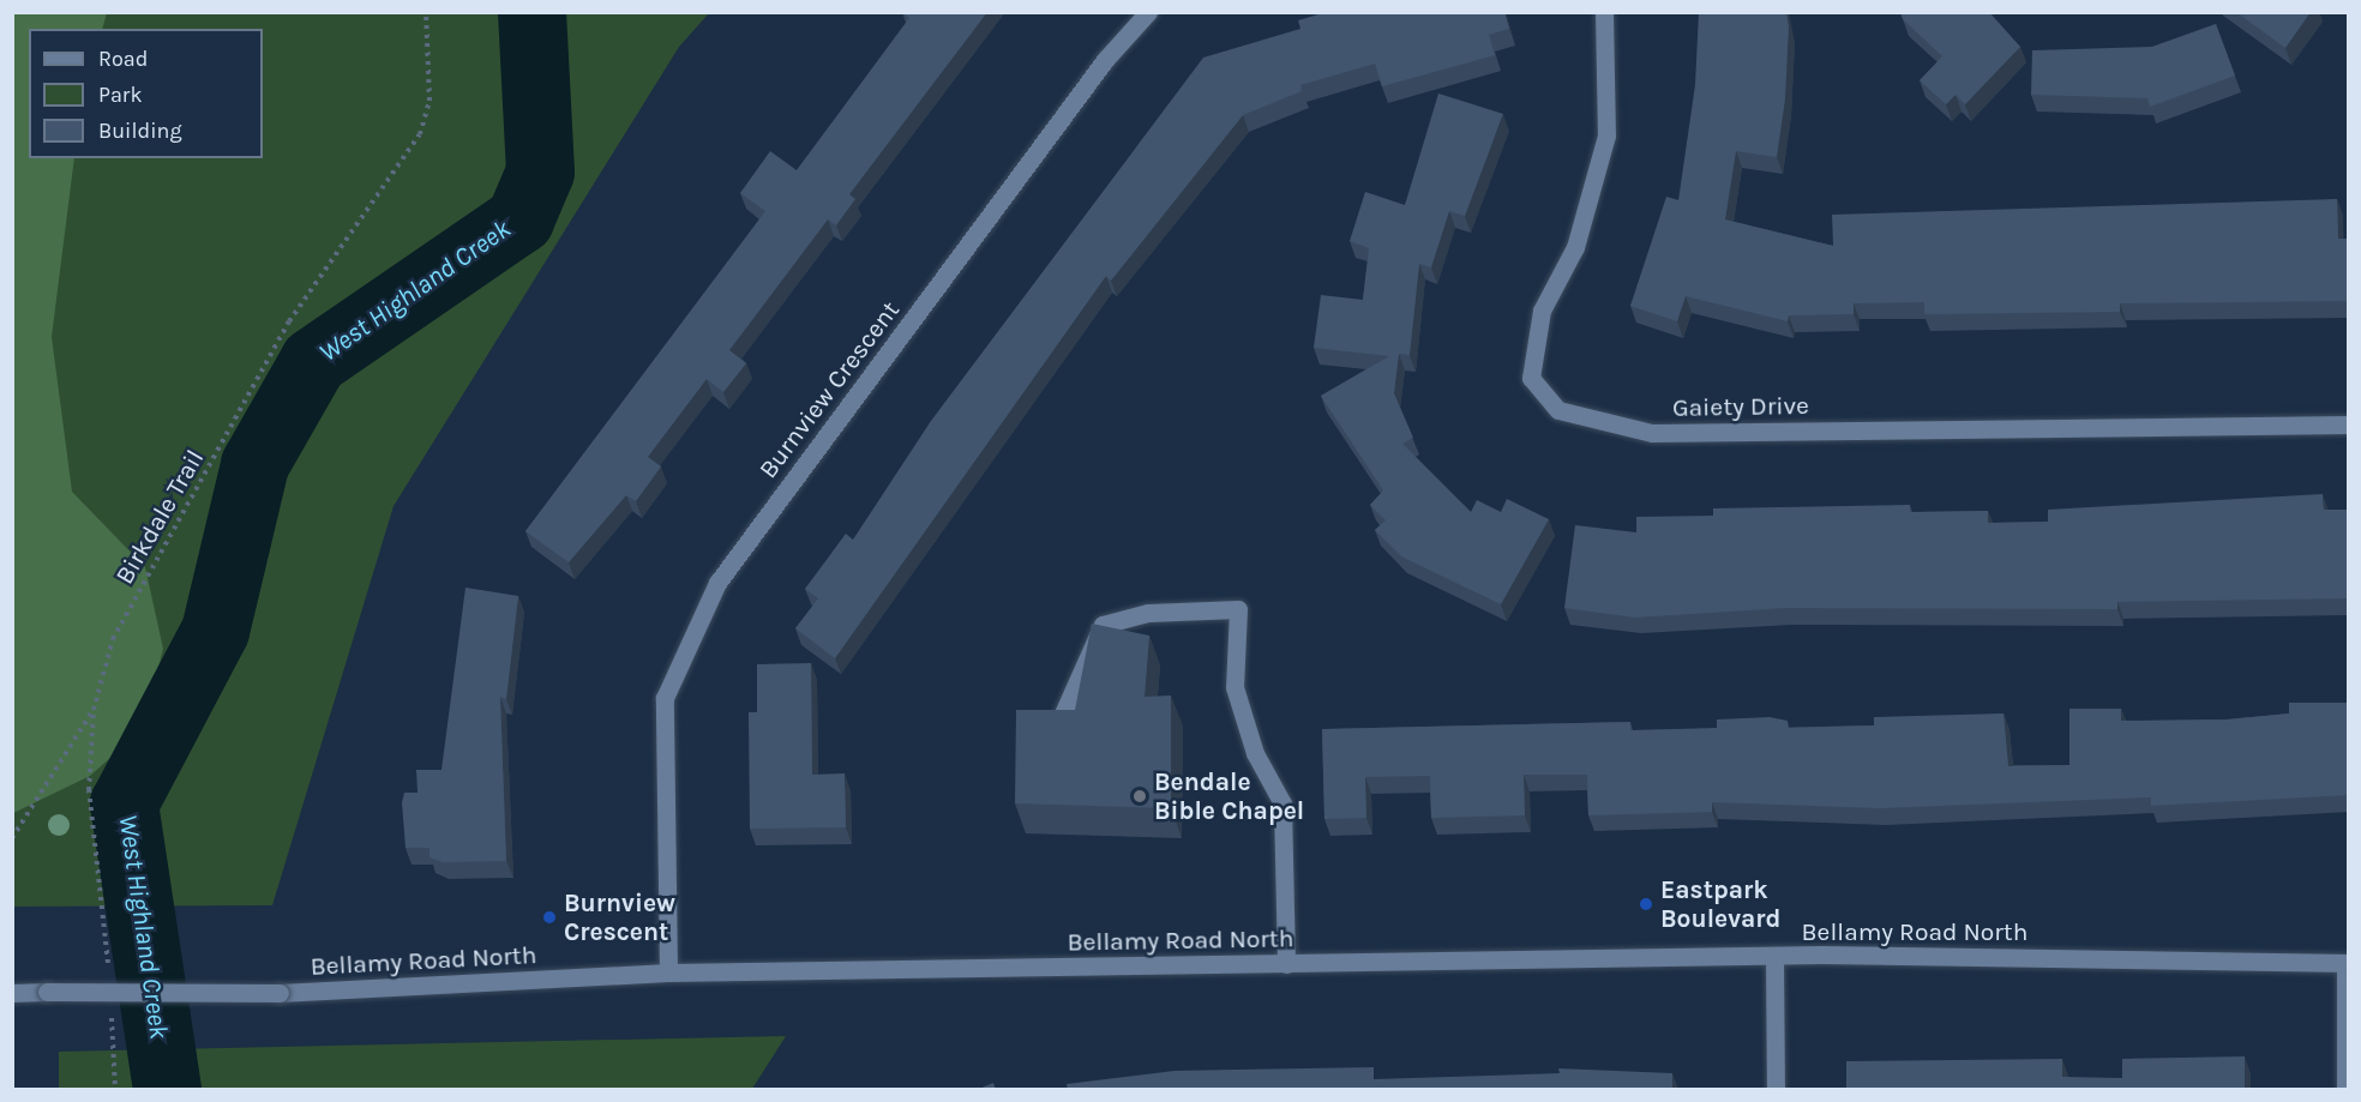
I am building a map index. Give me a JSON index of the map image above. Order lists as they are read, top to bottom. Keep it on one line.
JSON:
{"streets":{"street":["Burnview Crescent","Gaiety Drive","Bellamy Road North"],"path":["Birkdale Trail"]},"crossings":[["Burnview Crescent","Bellamy Road North"]],"water":["West Highland Creek"],"places":["Bendale Bible Chapel","Eastpark Boulevard","Burnview Crescent"],"legend":["Road","Park","Building"]}
